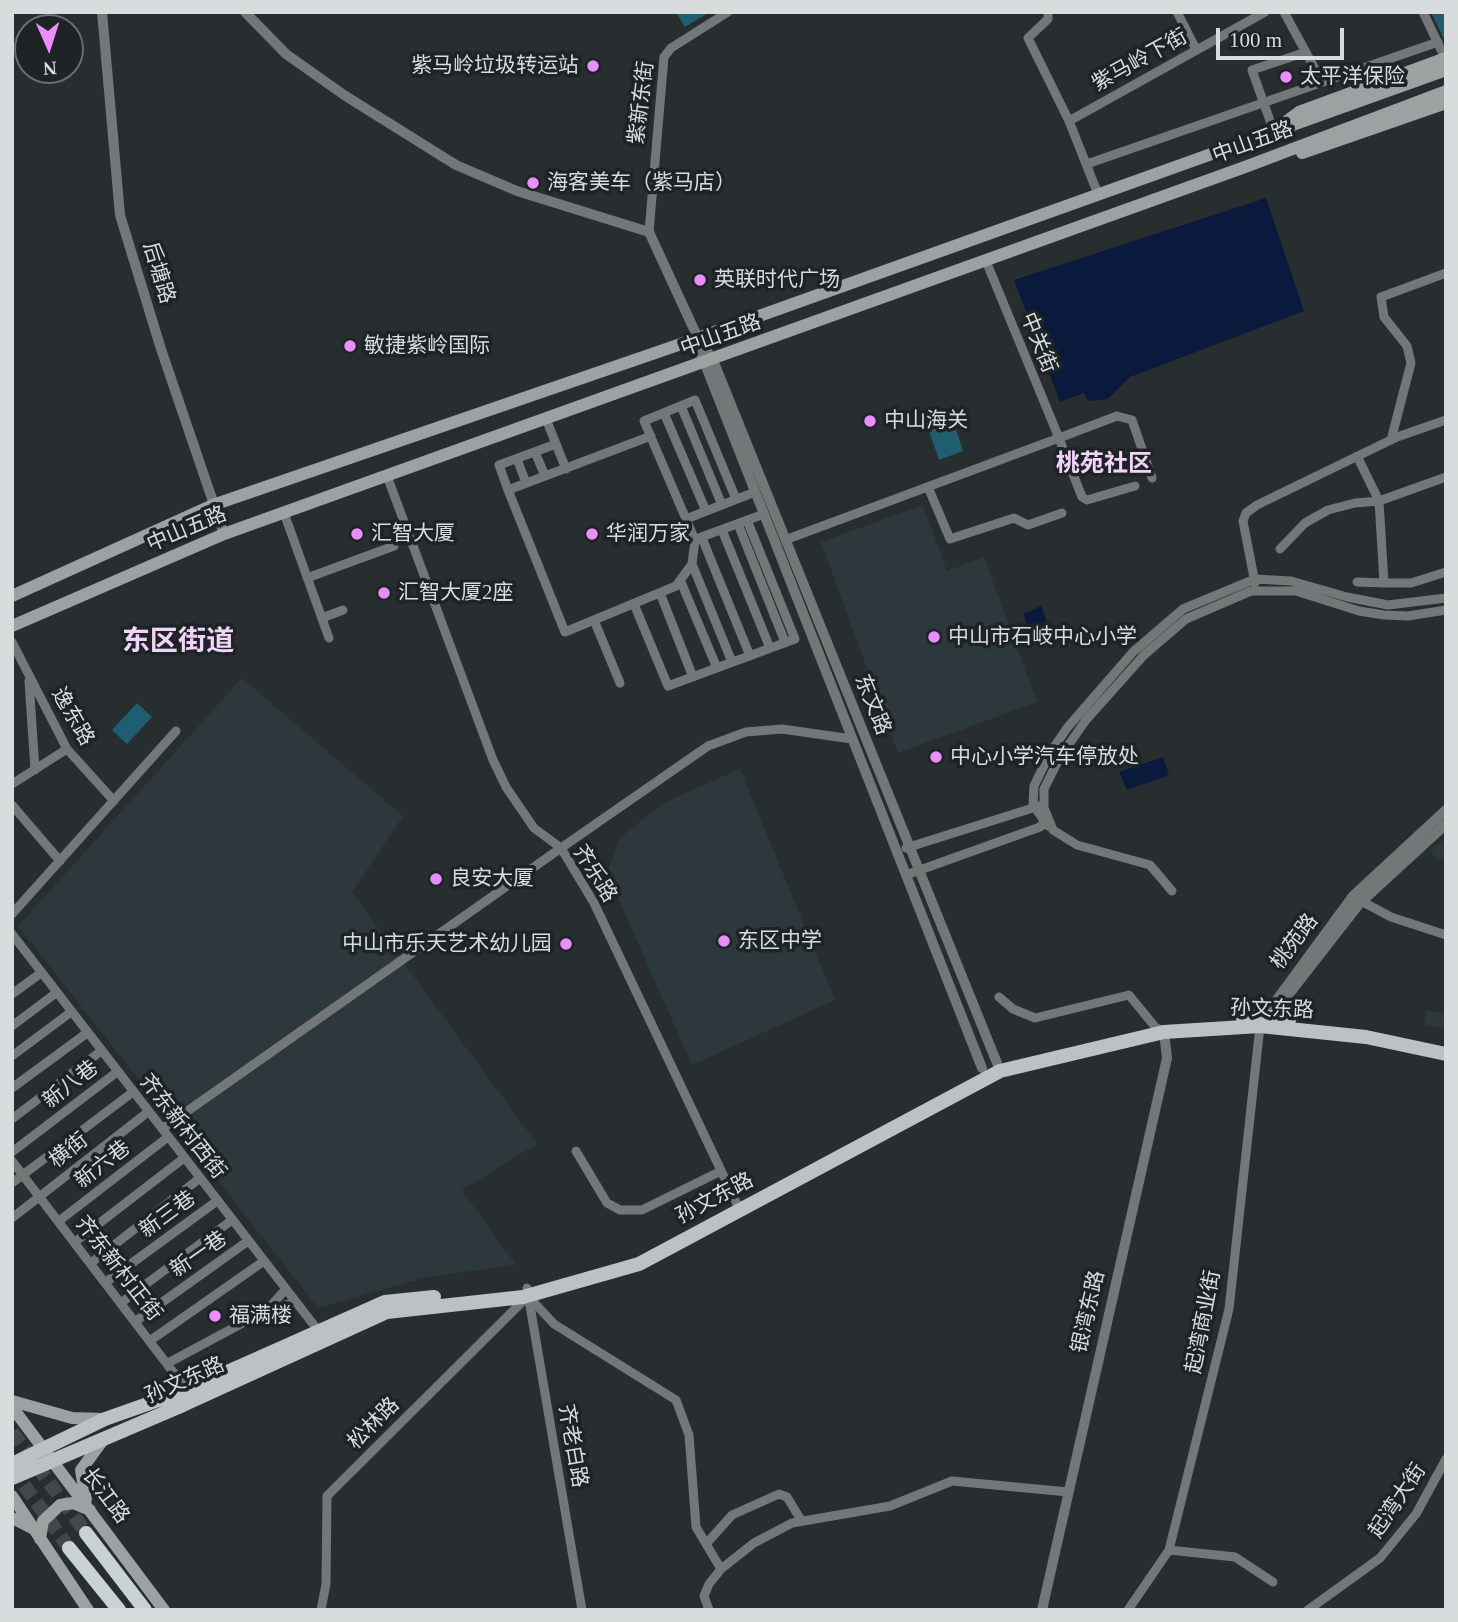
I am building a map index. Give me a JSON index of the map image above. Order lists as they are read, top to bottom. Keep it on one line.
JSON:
{"streets":{"highway":["长江路"],"main road":["中山五路","孙文东路"],"street":["紫马岭下街","紫新东街","后塘路","中关街","东文路","逸东路","齐乐路","桃苑路","新八巷","齐东新村西街","横街","新六巷","新三巷","新一巷","齐东新村正街","银湾东路","起湾商业街","松林路","齐老白路","起湾大街"]},"crossings":[["中山五路","后塘路"],["中山五路","中关街"],["中山五路","东文路"],["东文路","孙文东路"],["齐乐路","孙文东路"],["齐乐路","齐东新村西街"],["齐乐路","新六巷"],["桃苑路","孙文东路"],["桃苑路","起湾商业街"],["孙文东路","齐东新村西街"],["孙文东路","齐东新村正街"],["孙文东路","银湾东路"],["孙文东路","起湾商业街"],["孙文东路","松林路"],["孙文东路","齐老白路"],["孙文东路","长江路"],["新八巷","齐东新村西街"],["齐东新村西街","横街"],["齐东新村西街","新六巷"],["齐东新村西街","新三巷"],["齐东新村西街","新一巷"],["横街","齐东新村正街"],["新六巷","齐东新村正街"],["新三巷","齐东新村正街"],["新一巷","齐东新村正街"],["松林路","齐老白路"]],"districts":["桃苑社区","东区街道"],"places":["紫马岭垃圾转运站","太平洋保险","海客美车（紫马店）","英联时代广场","敏捷紫岭国际","中山海关","汇智大厦","华润万家","汇智大厦2座","中山市石岐中心小学","中心小学汽车停放处","良安大厦","东区中学","中山市乐天艺术幼儿园","福满楼"],"scale_bar":"100 m","north":"bottom"}
